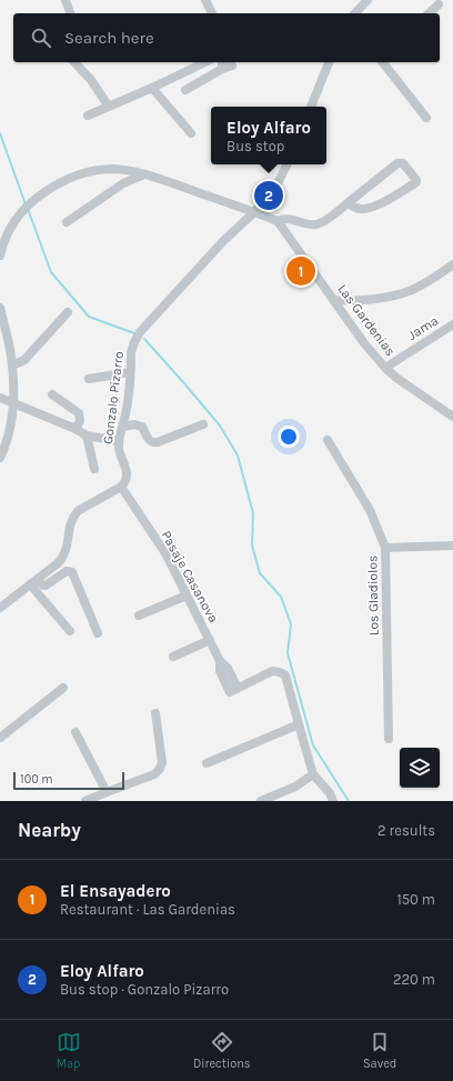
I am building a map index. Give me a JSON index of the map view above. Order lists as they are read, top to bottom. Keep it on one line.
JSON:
{"streets":{"street":["Las Gardenias","Jama","Gonzalo Pizarro","Pasaje Casanova","Los Gladiolos"]},"crossings":[["Las Gardenias","Jama"],["Gonzalo Pizarro","Pasaje Casanova"]],"scale_bar":"100 m","page":{"search":"Search here","popup":["Eloy Alfaro","Bus stop"],"pins":["2","1"],"scale":"100 m","heading":["Nearby","2 results"],"list":[{"mark":"1","name":"El Ensayadero","note":"Restaurant · Las Gardenias","value":"150 m"},{"mark":"2","name":"Eloy Alfaro","note":"Bus stop · Gonzalo Pizarro","value":"220 m"}],"nav":["Map","Directions","Saved"]}}
